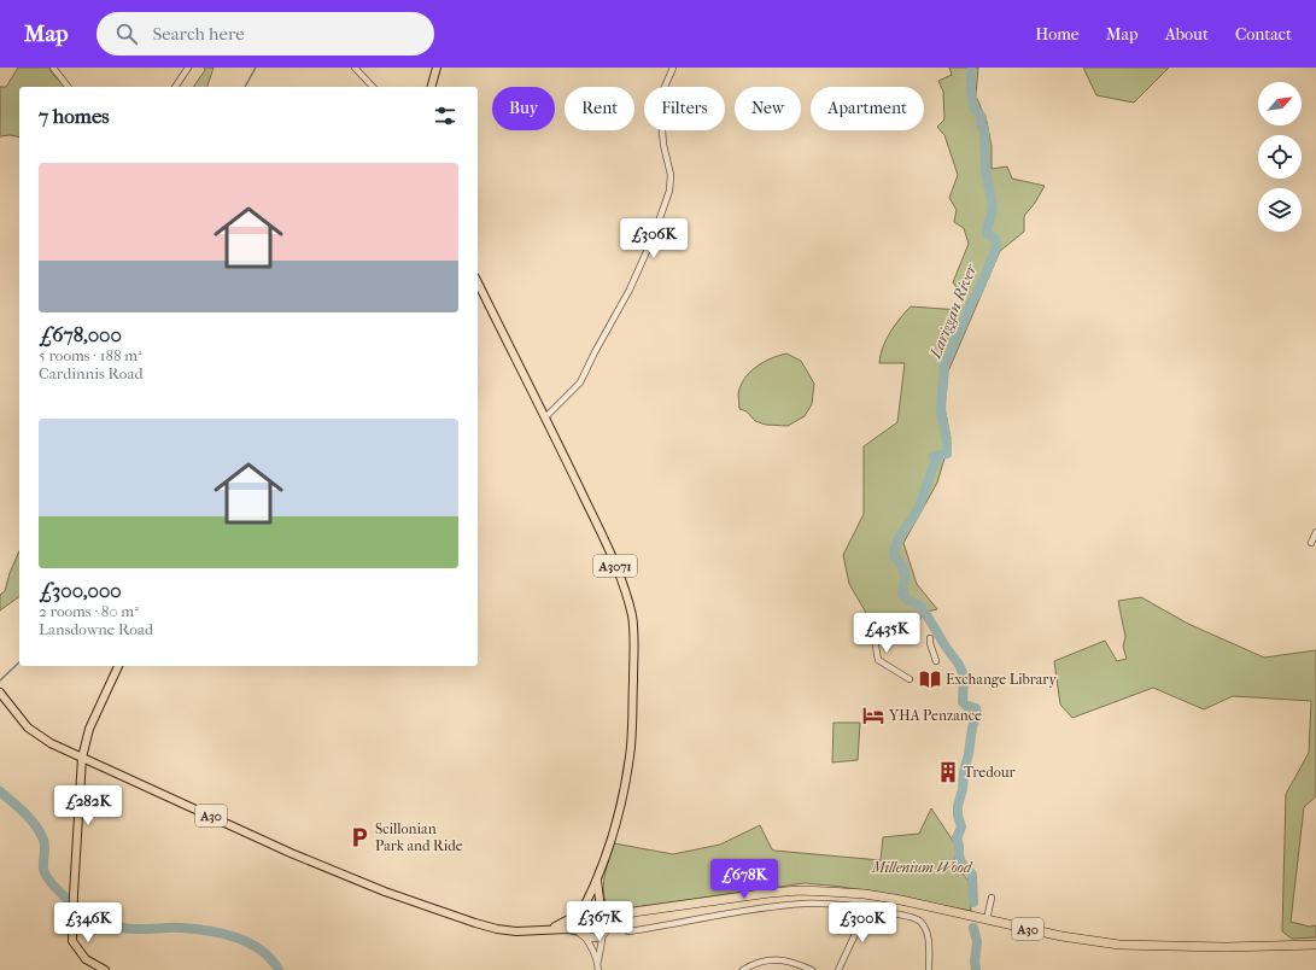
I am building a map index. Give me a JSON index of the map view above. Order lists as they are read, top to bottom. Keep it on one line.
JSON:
{"streets":{"highway":["A30"],"main road":["A3071"]},"crossings":[["A3071","A30"]],"water":["Lariggan River"],"parks":["Millenium Wood"],"places":{"library":["Exchange Library"],"hotel":["YHA Penzance"],"building":["Tredour"],"parking":["Scillonian Park and Ride"]},"north":"top right","page":{"header":"Map","search":"Search here","nav":["Home","Map","About","Contact"],"chip":["Buy","Rent","Filters","New","Apartment"],"heading":"7 homes","list":[{"name":"£678,000","note":"5 rooms · 188 m² · Cardinnis Road"},{"name":"£300,000","note":"2 rooms · 80 m² · Lansdowne Road"}],"price":["£306K","£435K","£282K","£678K","£367K","£346K","£300K"]}}
